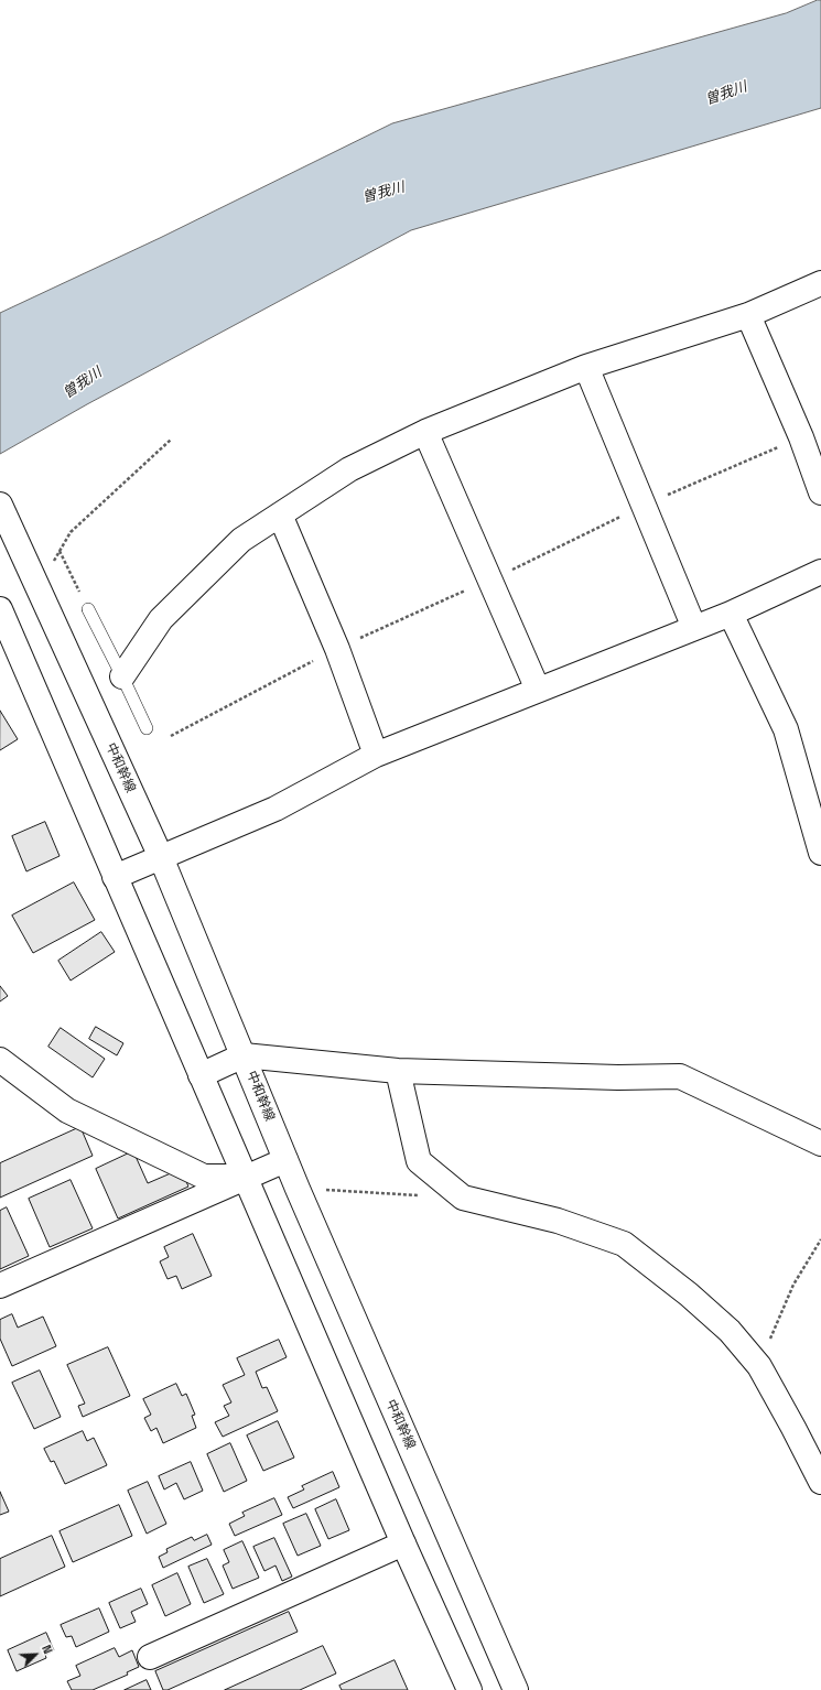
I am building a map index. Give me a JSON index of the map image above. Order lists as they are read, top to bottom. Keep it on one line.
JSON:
{"streets":{"street":["中和幹線"]},"water":["曽我川"],"north":"top right"}
